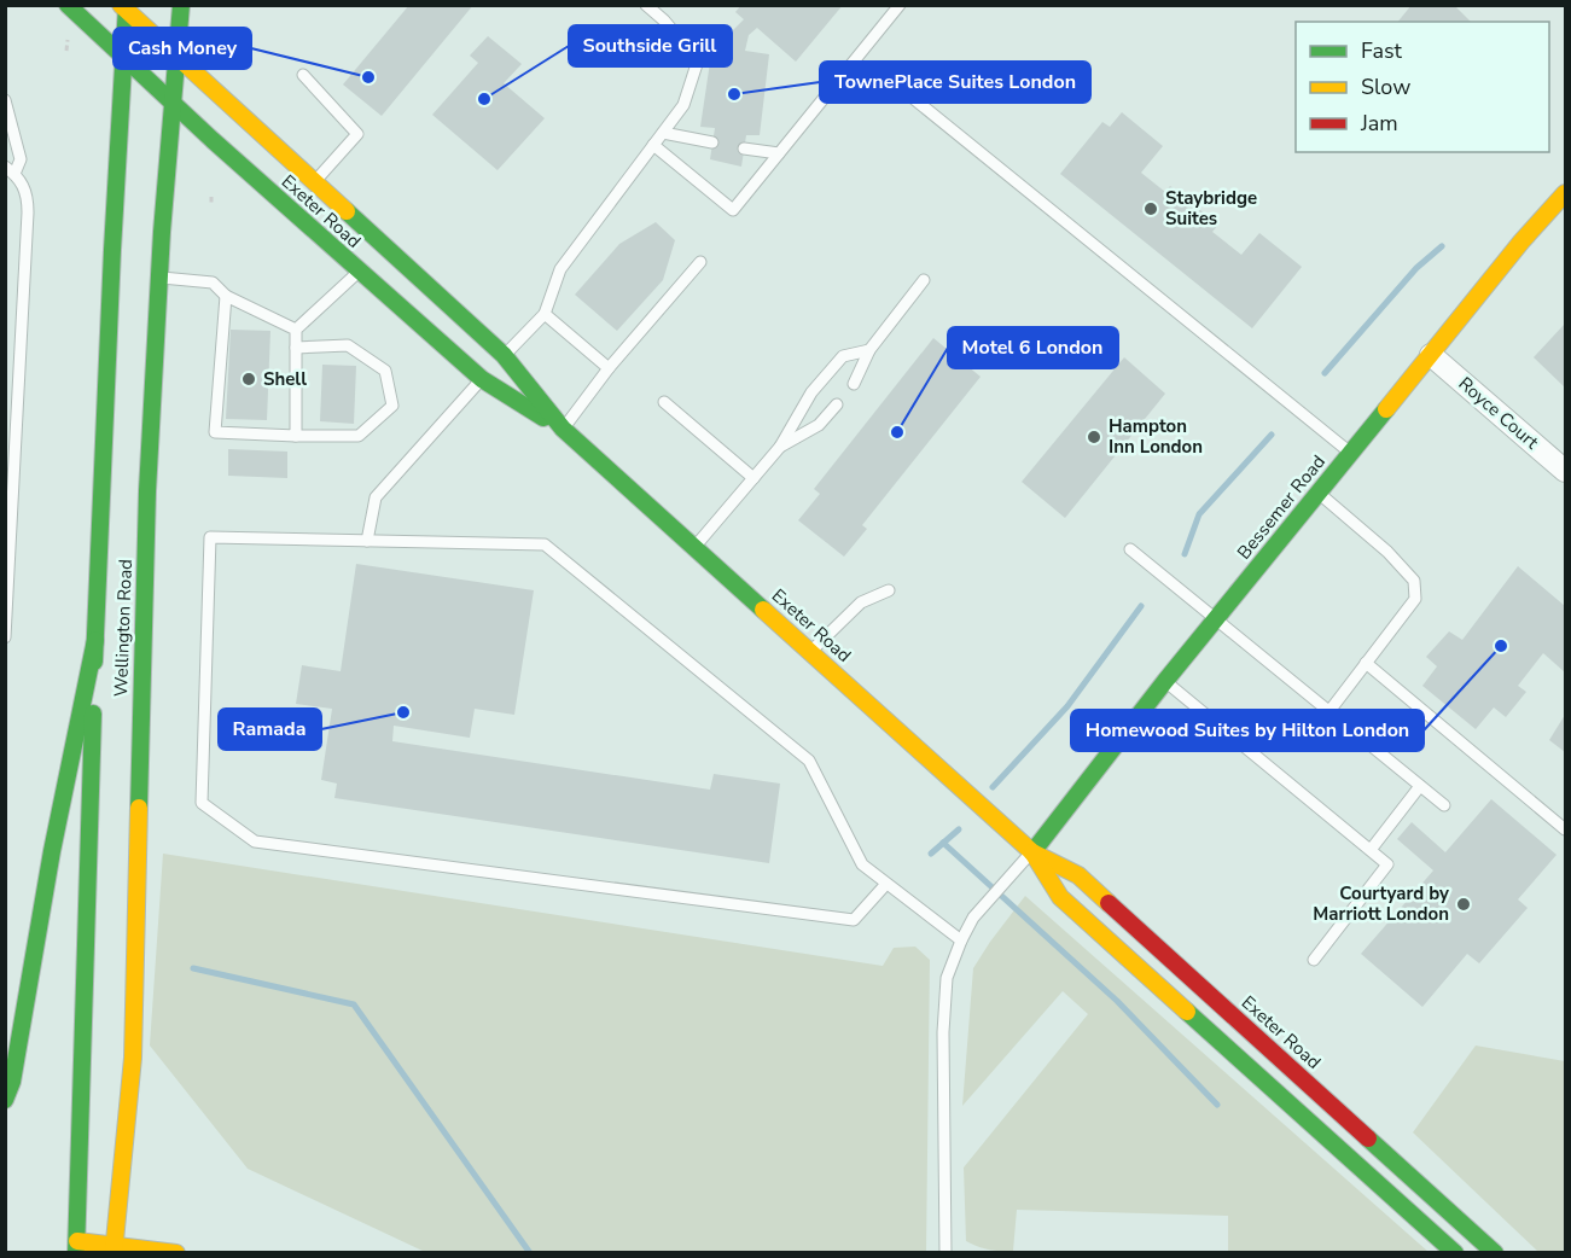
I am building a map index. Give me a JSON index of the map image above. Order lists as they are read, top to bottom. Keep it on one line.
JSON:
{"streets":{"main road":["Exeter Road","Bessemer Road","Wellington Road"],"street":["Royce Court"]},"crossings":[["Exeter Road","Bessemer Road"],["Exeter Road","Wellington Road"],["Royce Court","Bessemer Road"]],"places":["Cash Money","TownePlace Suites London","Southside Grill","Staybridge Suites","Shell","Motel 6 London","Hampton Inn London","Homewood Suites by Hilton London","Ramada","Courtyard by Marriott London"],"legend":["Fast","Slow","Jam"]}
